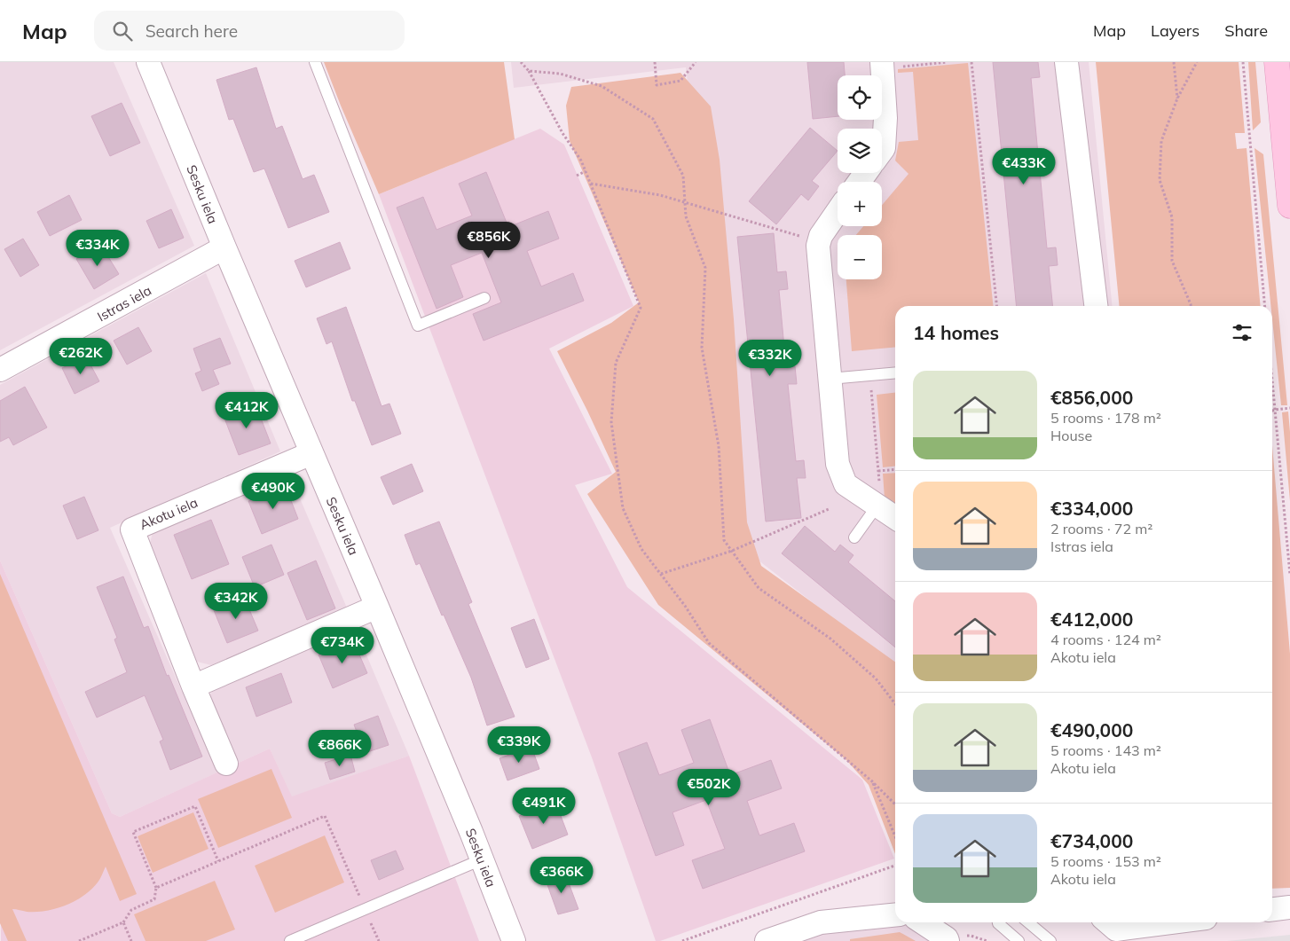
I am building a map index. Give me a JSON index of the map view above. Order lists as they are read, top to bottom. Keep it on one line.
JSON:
{"streets":{"street":["Sesku iela","Istras iela","Akotu iela"]},"crossings":[["Sesku iela","Istras iela"],["Sesku iela","Akotu iela"]],"page":{"header":"Map","search":"Search here","nav":["Map","Layers","Share"],"map_buttons":["+","−"],"price":["€433K","€856K","€334K","€262K","€332K","€412K","€490K","€342K","€734K","€339K","€866K","€502K","€491K","€366K"],"heading":"14 homes","list":[{"name":"€856,000","note":"5 rooms · 178 m² · House"},{"name":"€334,000","note":"2 rooms · 72 m² · Istras iela"},{"name":"€412,000","note":"4 rooms · 124 m² · Akotu iela"},{"name":"€490,000","note":"5 rooms · 143 m² · Akotu iela"},{"name":"€734,000","note":"5 rooms · 153 m² · Akotu iela"}]}}
